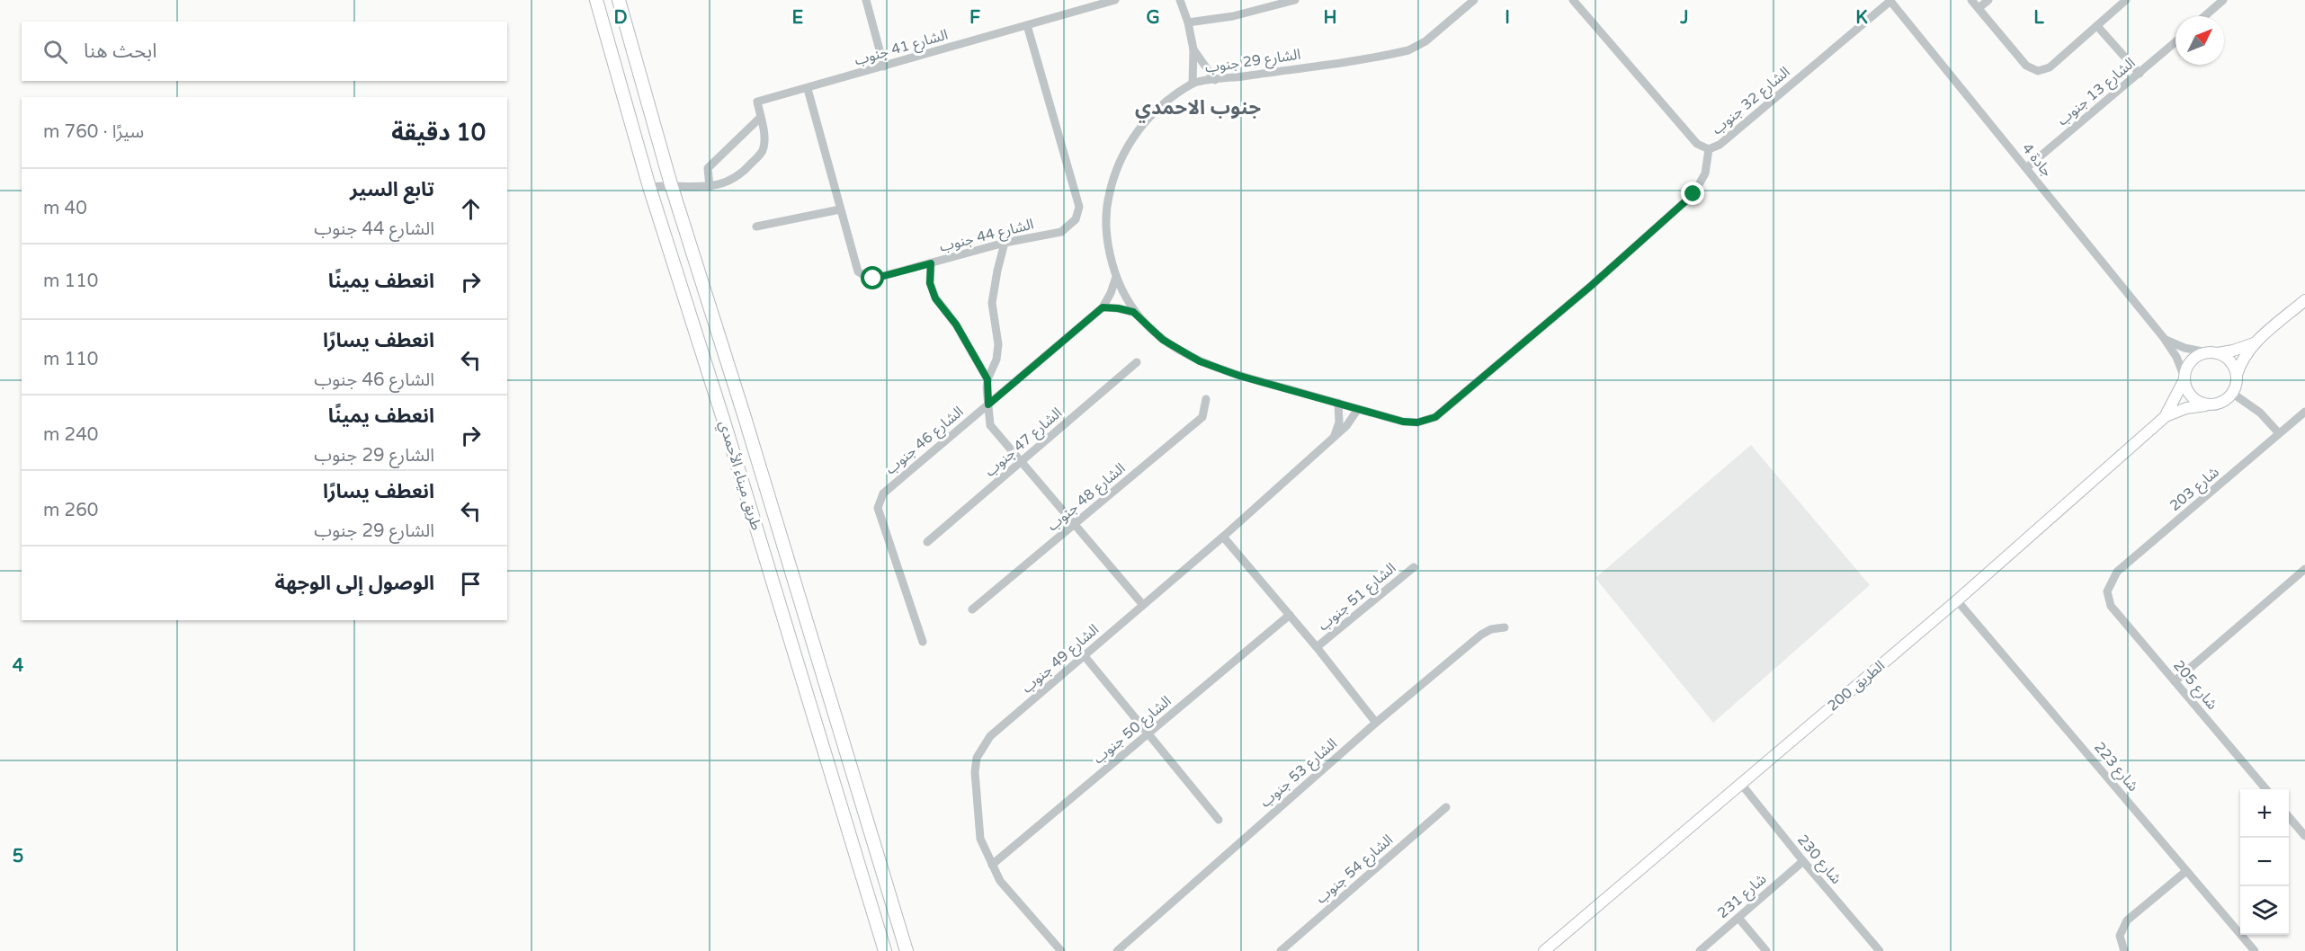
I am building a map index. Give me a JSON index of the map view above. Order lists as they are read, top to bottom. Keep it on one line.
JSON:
{"streets":{"main road":["طريق ميناء الأحمدي","الطريق 200"],"street":["الشارع 41 جنوب","الشارع 29 جنوب","الشارع 13 جنوب","الشارع 32 جنوب","جادة 4","الشارع 44 جنوب","الشارع 46 جنوب","الشارع 47 جنوب","شارع 203","الشارع 48 جنوب","الشارع 51 جنوب","الشارع 49 جنوب","شارع 205","الشارع 50 جنوب","شارع 223","الشارع 53 جنوب","شارع 230","الشارع 54 جنوب","شارع 231"]},"crossings":[["الشارع 41 جنوب","الشارع 44 جنوب"],["الشارع 29 جنوب","الشارع 32 جنوب"],["الشارع 29 جنوب","الشارع 46 جنوب"],["الشارع 29 جنوب","الشارع 49 جنوب"],["الشارع 13 جنوب","جادة 4"],["الشارع 32 جنوب","جادة 4"],["جادة 4","الطريق 200"],["شارع 203","شارع 205"],["الشارع 49 جنوب","الشارع 50 جنوب"],["الطريق 200","شارع 223"],["الطريق 200","شارع 230"],["شارع 230","شارع 231"]],"districts":["جنوب الاحمدي"],"north":"top right","page":{"search":"ابحث هنا","heading":["10 دقيقة","سيرًا · 760 m"],"list":[["تابع السير","الشارع 44 جنوب","40 m"],["انعطف يمينًا","110 m"],["انعطف يسارًا","الشارع 46 جنوب","110 m"],["انعطف يمينًا","الشارع 29 جنوب","240 m"],["انعطف يسارًا","الشارع 29 جنوب","260 m"],"الوصول إلى الوجهة"],"map_buttons":["+","−"]},"grid":{"columns":["D","E","F","G","H","I","J","K","L"],"rows":["4","5"]}}
